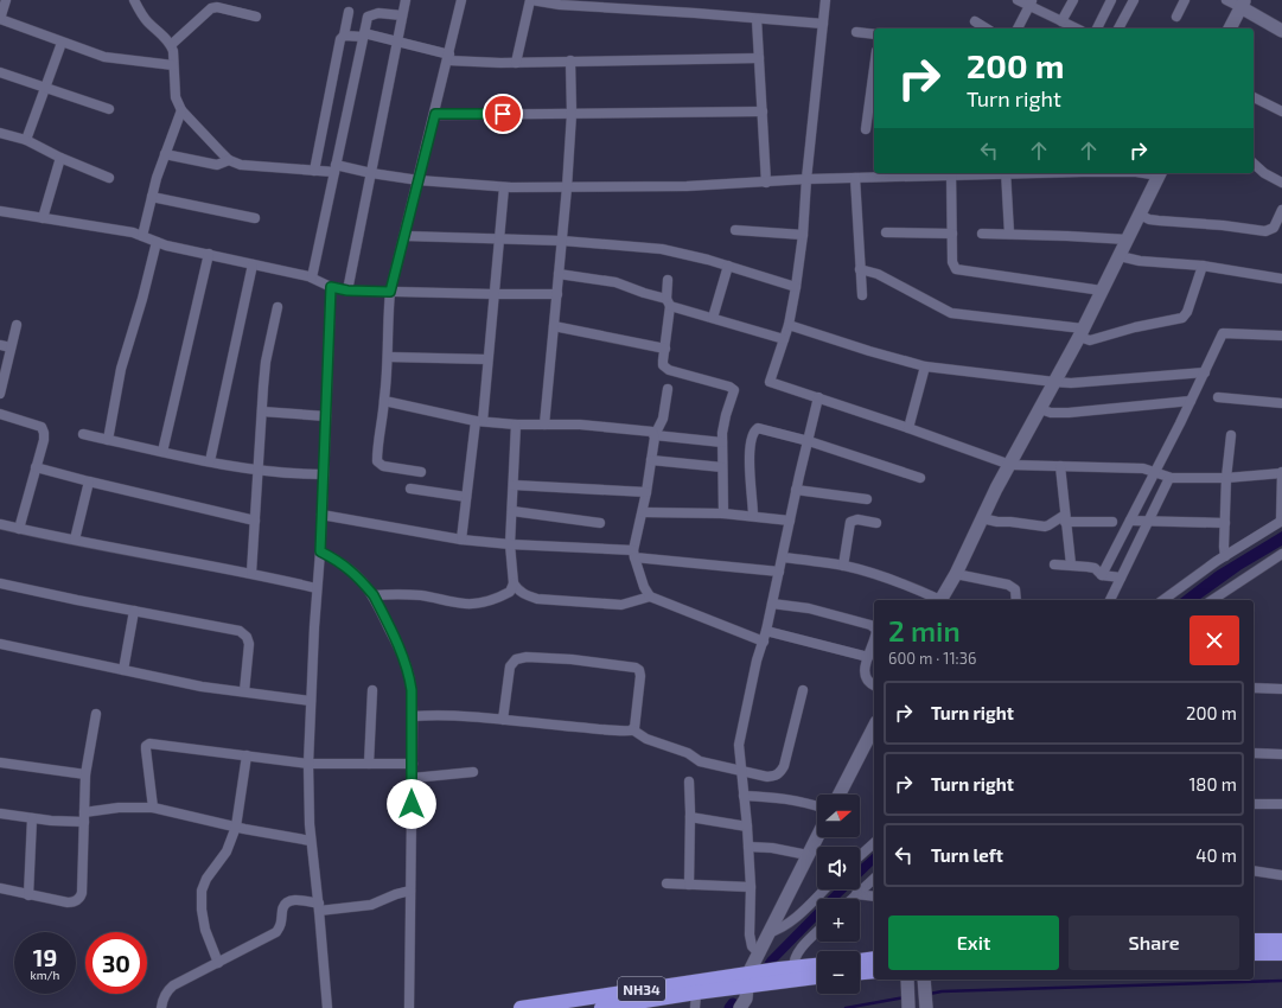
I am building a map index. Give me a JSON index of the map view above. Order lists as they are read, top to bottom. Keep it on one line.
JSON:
{"streets":{"highway":["NH34"]},"north":"right","page":{"turn":["200 m","Turn right"],"heading":["2 min","600 m · 11:36"],"list":[{"name":"Turn right","value":"200 m"},{"name":"Turn right","value":"180 m"},{"name":"Turn left","value":"40 m"}],"map_buttons":["+","−"],"buttons":["Exit","Share"],"speed":"19 km/h","limit":"30"}}
